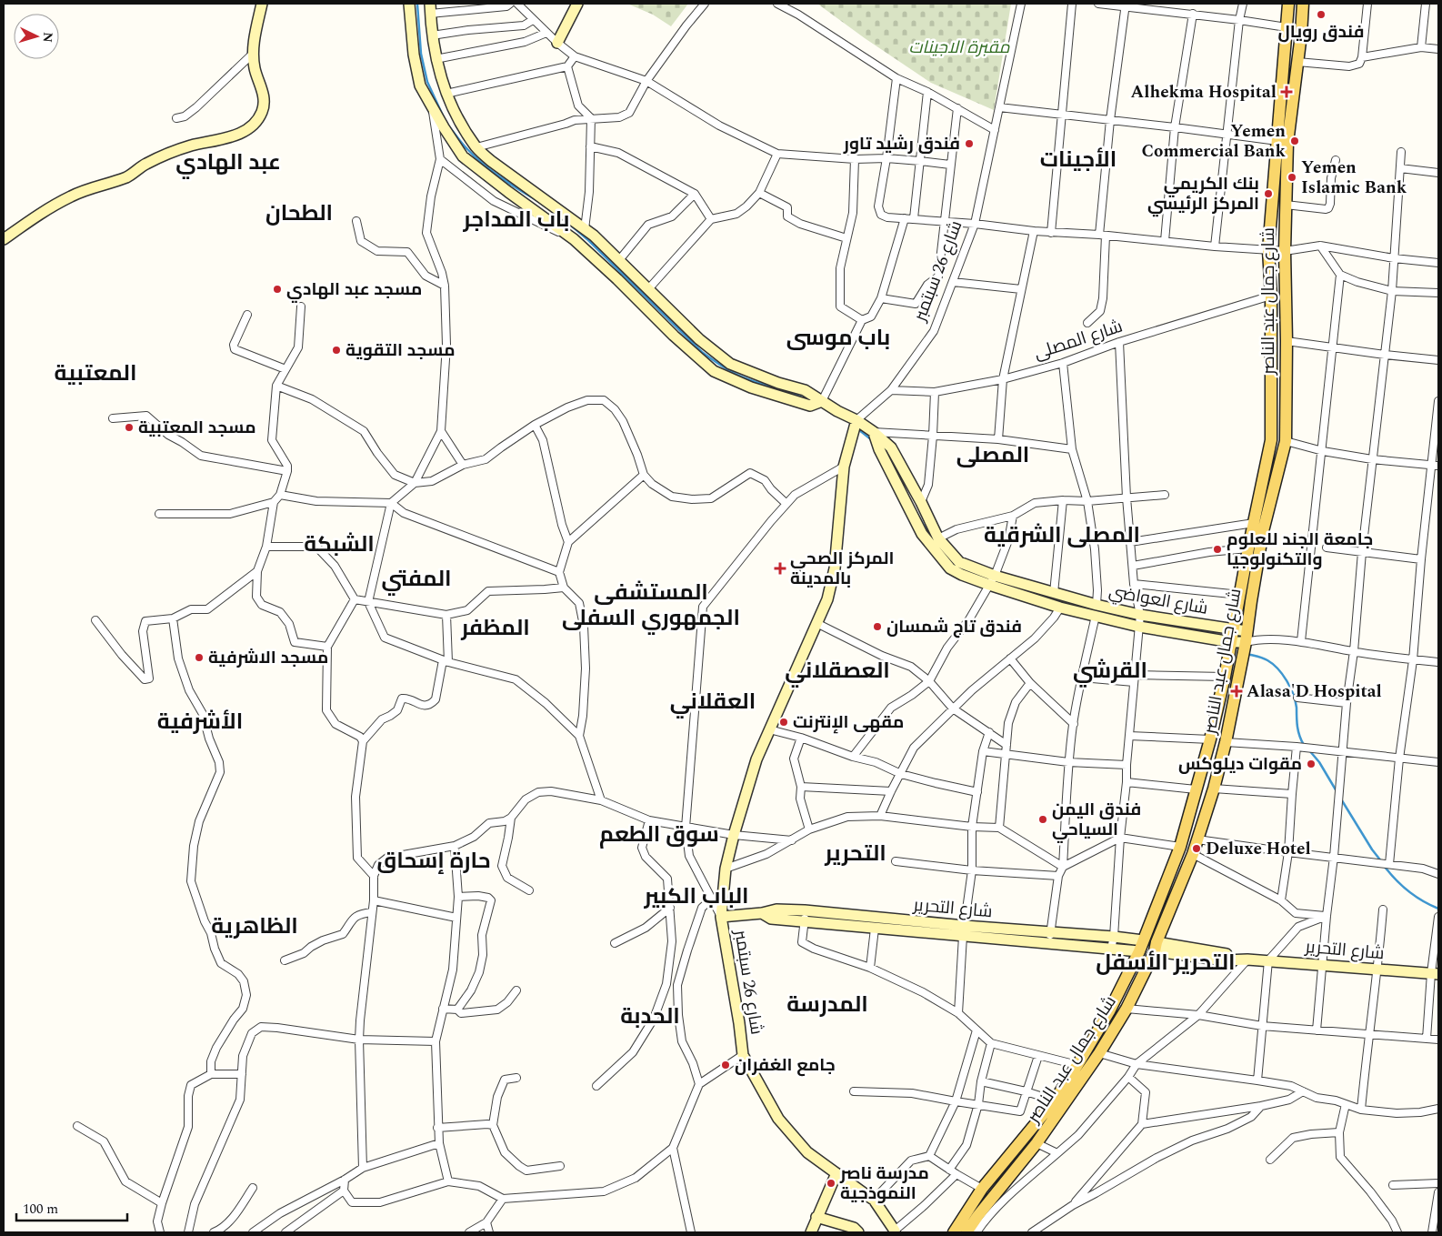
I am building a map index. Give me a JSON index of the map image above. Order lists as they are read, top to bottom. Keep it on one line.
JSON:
{"streets":{"main road":["شارع 26 سبتمبر","شارع جمال عبد الناصر","شارع العواضي","شارع التحرير"],"street":["شارع المصلى"]},"crossings":[["شارع 26 سبتمبر","شارع المصلى"],["شارع 26 سبتمبر","شارع التحرير"],["شارع جمال عبد الناصر","شارع المصلى"],["شارع جمال عبد الناصر","شارع العواضي"],["شارع جمال عبد الناصر","شارع التحرير"]],"districts":["الأجينات","عبد الهادي","الطحان","باب المداجر","باب موسى","المعتبية","المصلى","المصلى الشرقية","الشبكة","المفتي","المستشفى الجمهوري السفلى","المظفر","العصقلاني","القرشي","العقلاني","الأشرفية","سوق الطعم","التحرير","حارة إسحاق","الباب الكبير","الظاهرية","التحرير الأسفل","المدرسة","الحدبة"],"parks":["مقبرة الاجينات"],"places":{"other":["فندق رويال","Yemen Commercial Bank","فندق رشيد تاور","Yemen Islamic Bank","بنك الكريمي المركز الرئيسي","مسجد عبد الهادي","مسجد التقوية","مسجد المعتبية","جامعة الجند للعلوم والتكنولوجيا","فندق تاج شمسان","مسجد الاشرفية","مقهى الإنترنت","مقوات ديلوكس","فندق اليمن السياحي","Deluxe Hotel","جامع الغفران","مدرسة ناصر النموذجية"],"health":["Alhekma Hospital","المركز الصحي بالمدينة","Alasa'D Hospital"]},"scale_bar":"100 m","north":"right"}
